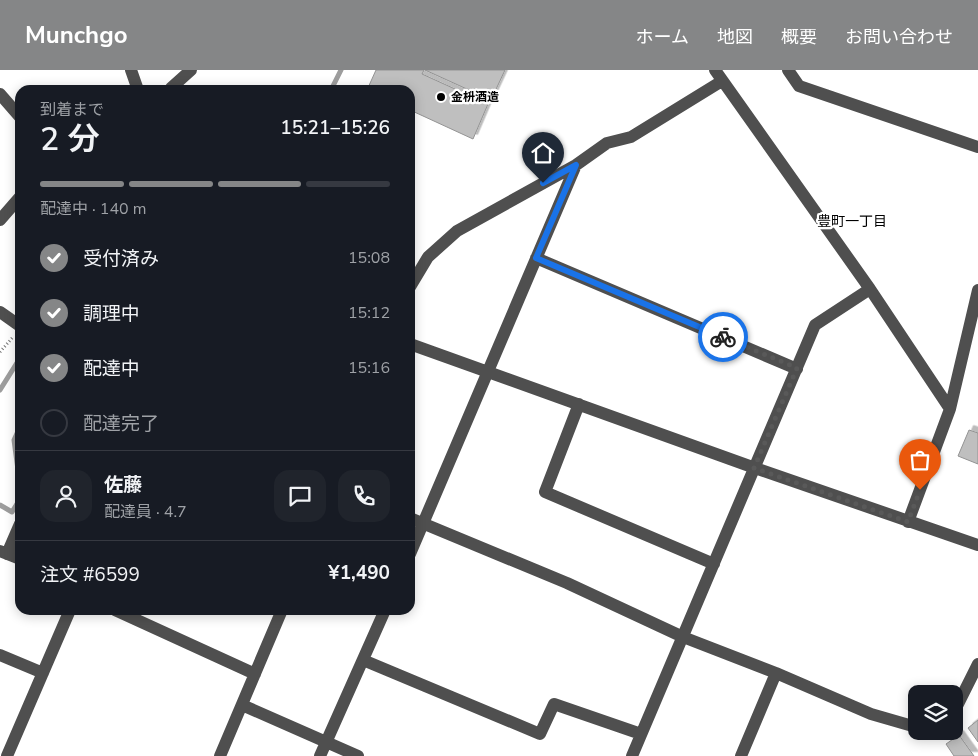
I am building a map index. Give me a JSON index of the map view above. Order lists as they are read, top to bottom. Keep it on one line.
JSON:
{"districts":["豊町一丁目"],"places":["金枡酒造"],"page":{"header":"Munchgo","nav":["ホーム","地図","概要","お問い合わせ"],"heading":["2 分","到着まで","15:21–15:26"],"panel":["佐藤","配達員 · 4.7","注文 #6599","¥1,490"],"bar":"配達中 · 140 m","list":[["受付済み","15:08"],["調理中","15:12"],["配達中","15:16"],"配達完了"]}}
